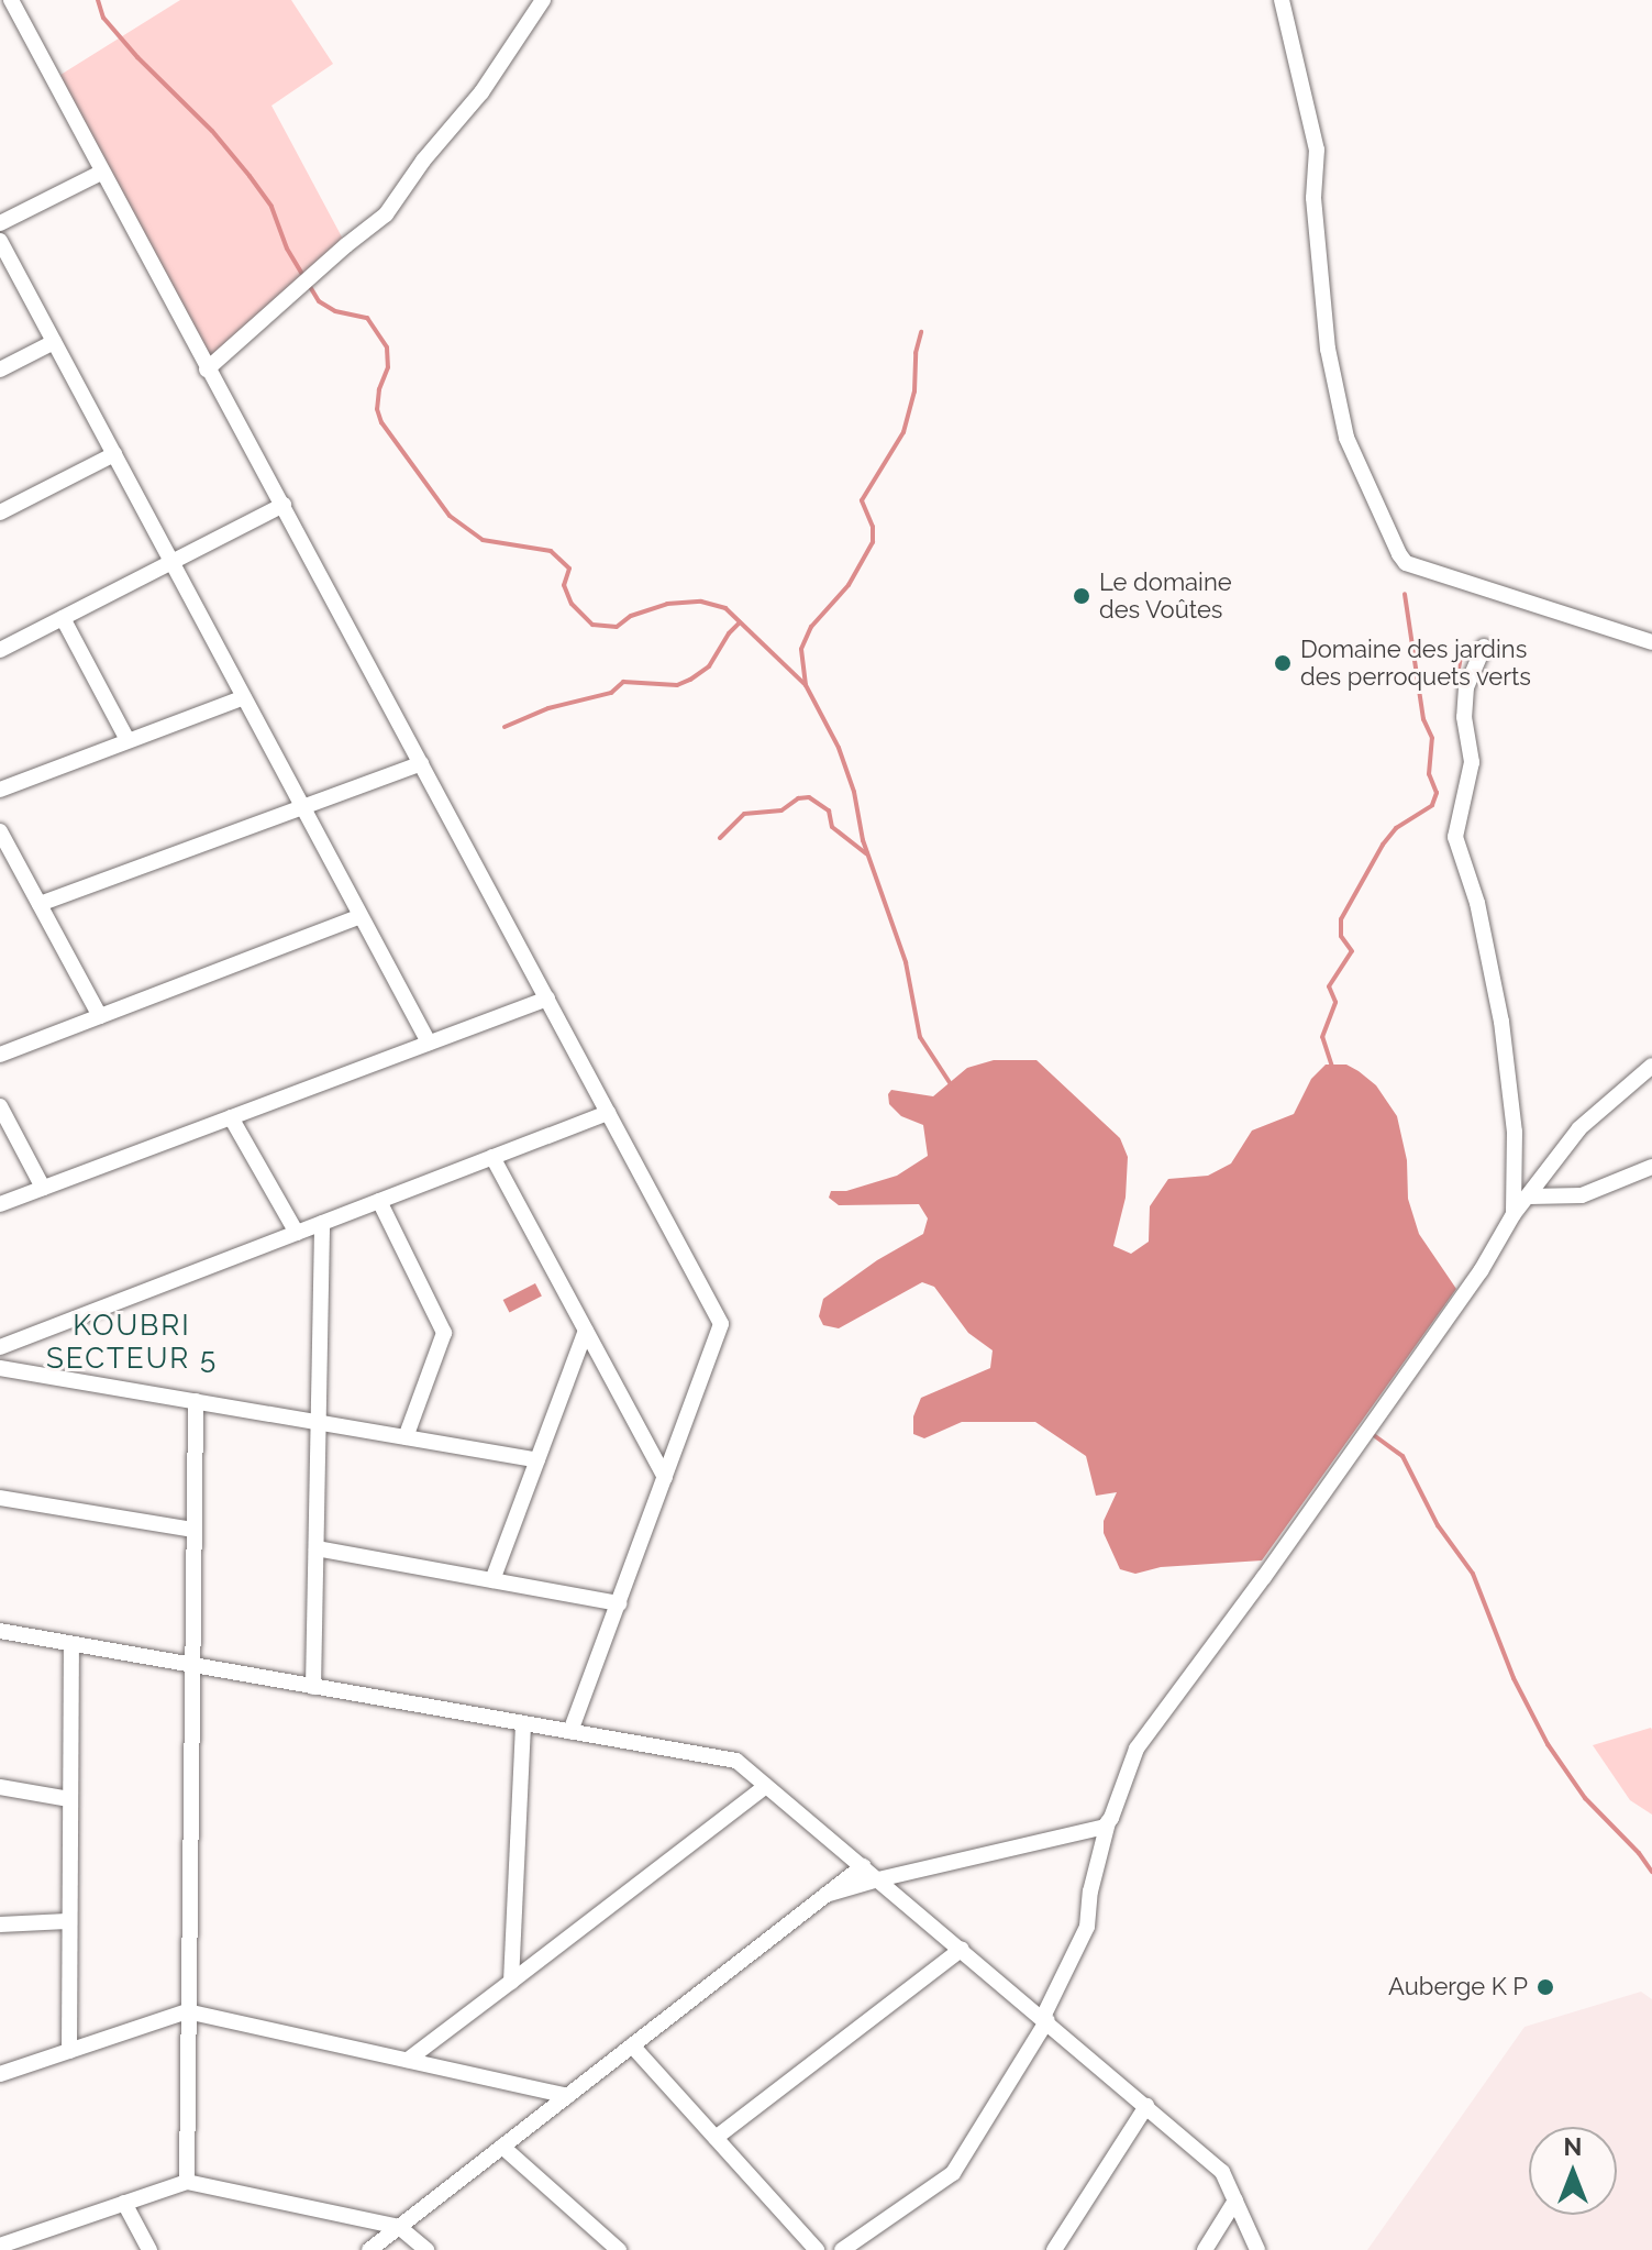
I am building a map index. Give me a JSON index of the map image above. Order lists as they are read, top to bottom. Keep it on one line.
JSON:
{"districts":["KOUBRI SECTEUR 5"],"places":["Le domaine des Voûtes","Domaine des jardins des perroquets verts","Auberge K P"],"north":"top"}
